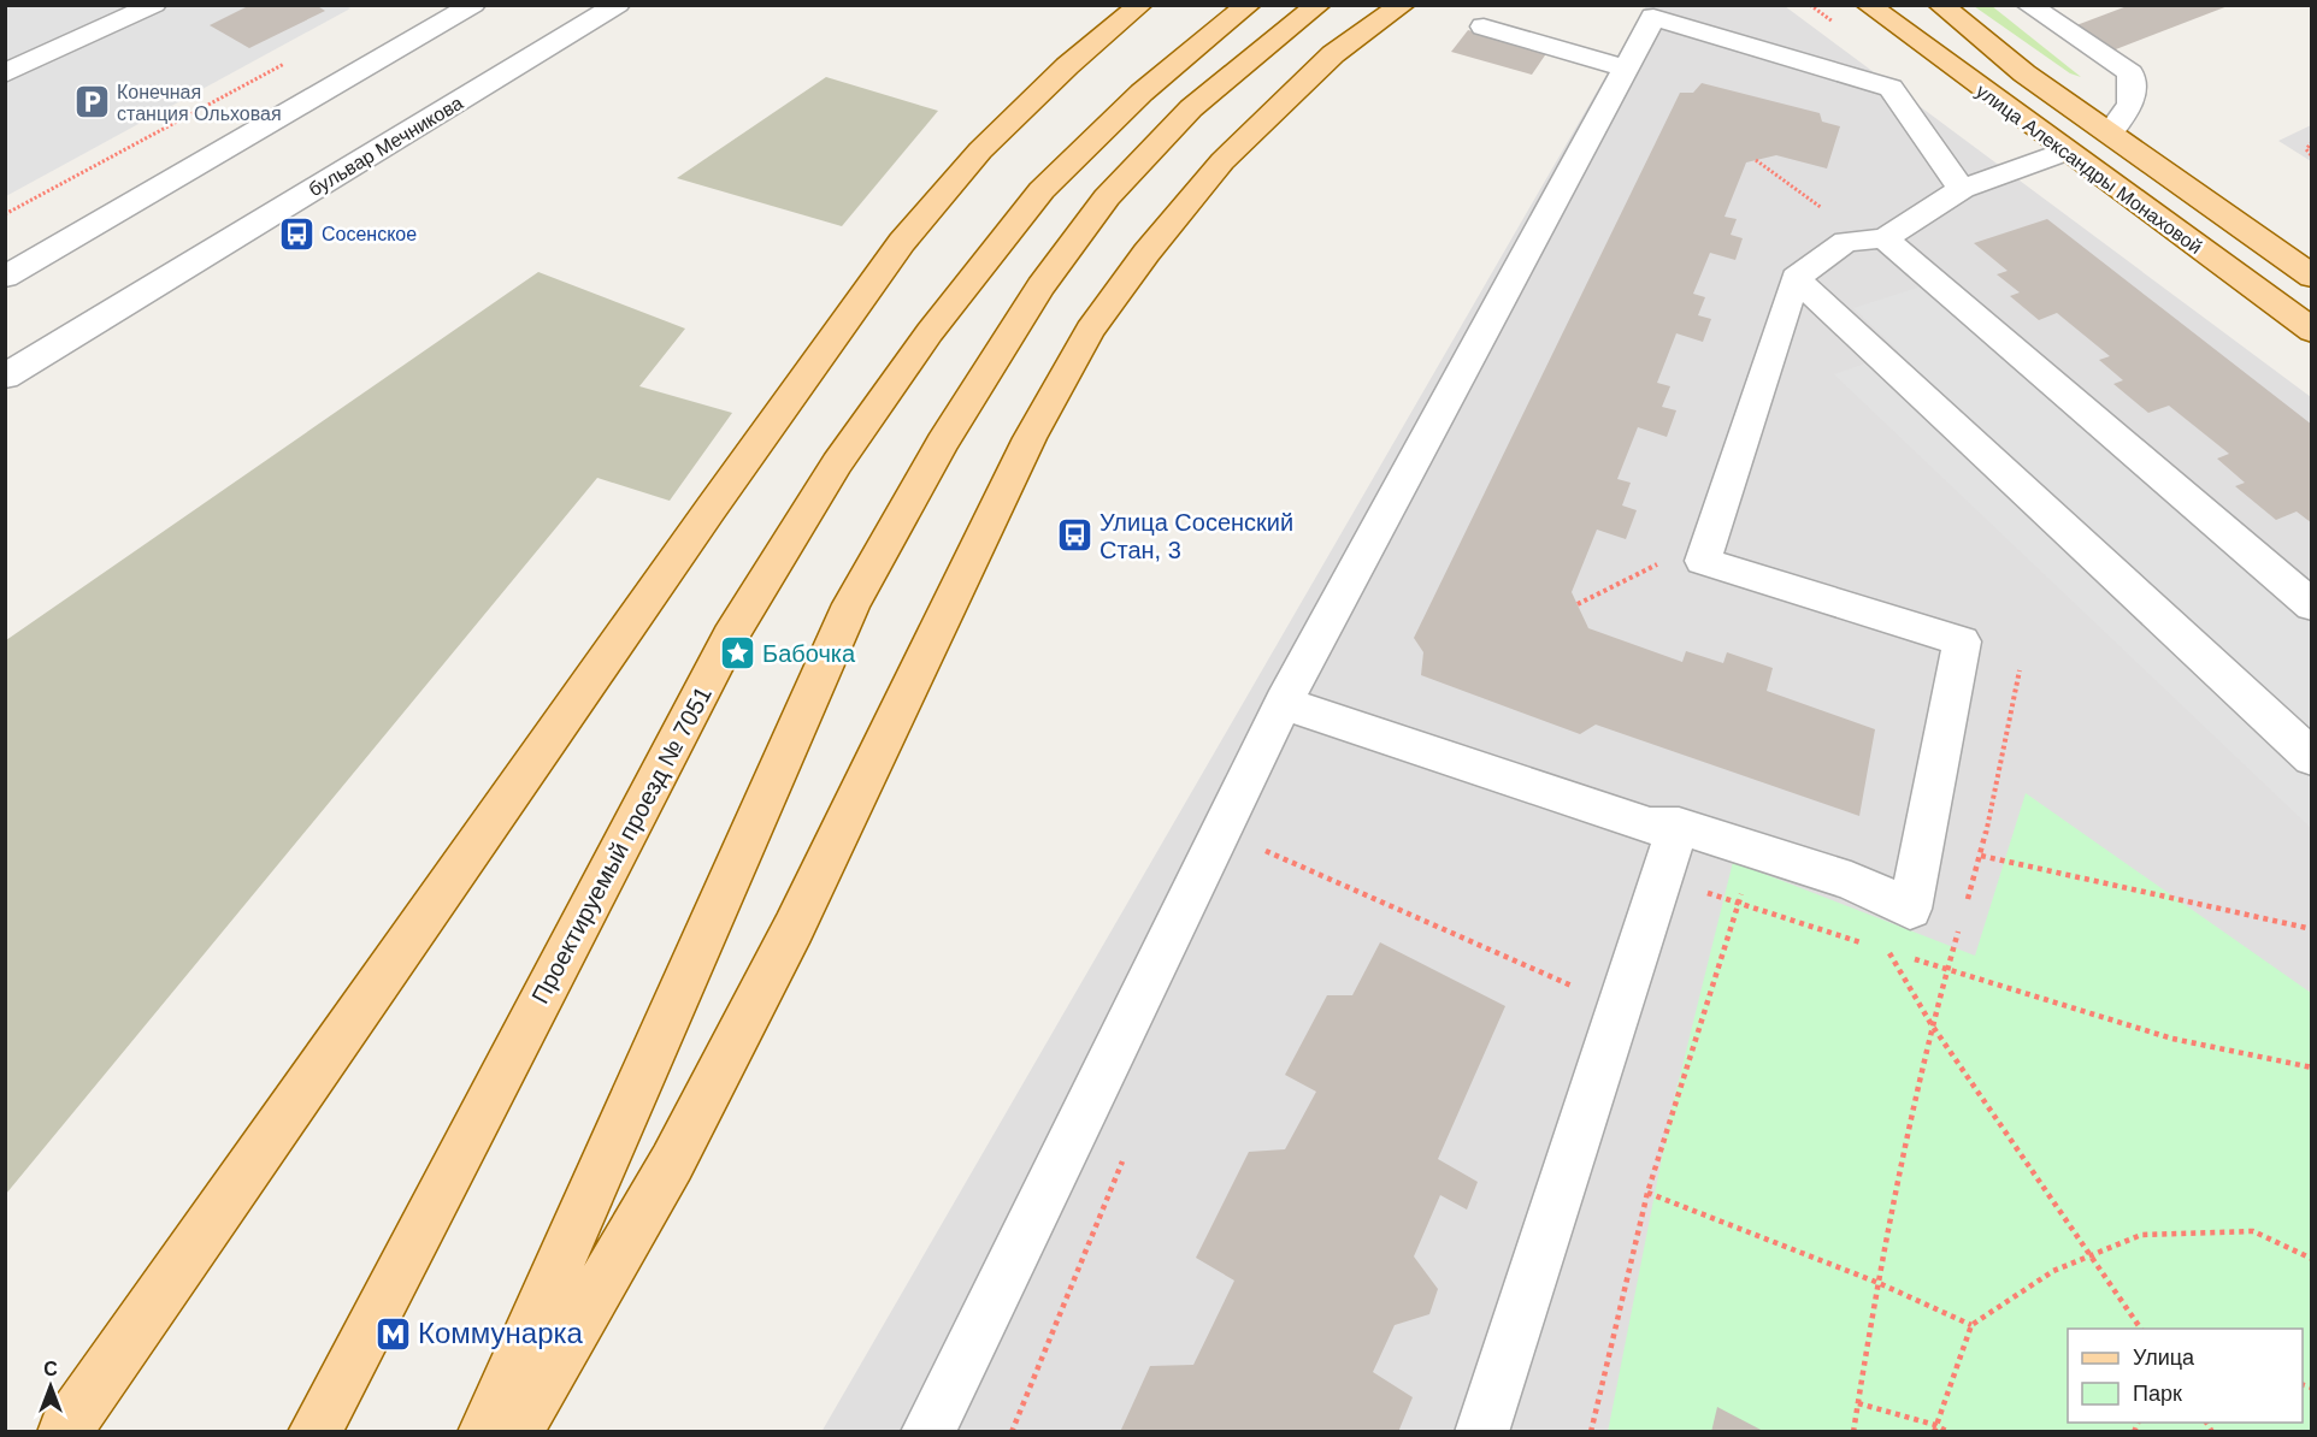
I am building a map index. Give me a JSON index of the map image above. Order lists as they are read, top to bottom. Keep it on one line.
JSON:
{"streets":{"main road":["улица Александры Монаховой","Проектируемый проезд № 7051"],"street":["бульвар Мечникова"]},"places":{"parking":["Конечная станция Ольховая"],"bus stop":["Сосенское","Улица Сосенский Стан, 3"],"place":["Бабочка"],"metro station":["Коммунарка"]},"legend":["Улица","Парк"],"north":"top"}
